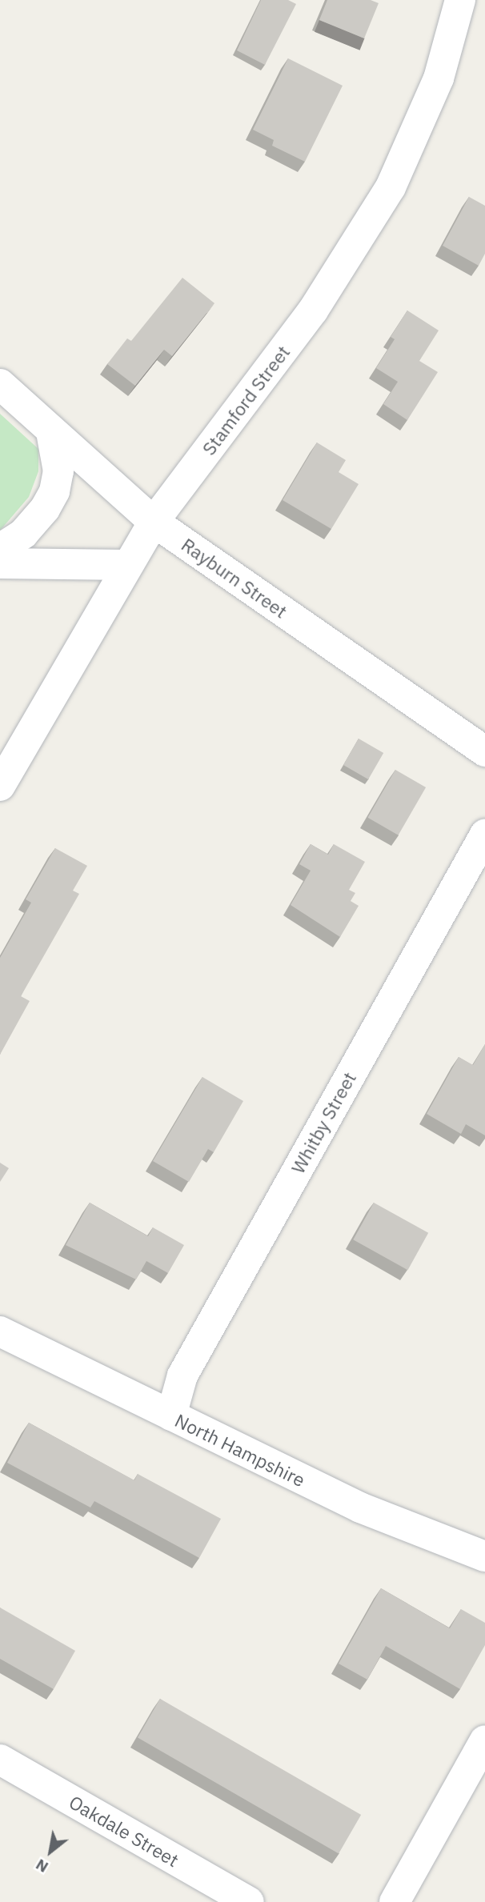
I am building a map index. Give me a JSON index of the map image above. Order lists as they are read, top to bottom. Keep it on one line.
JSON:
{"streets":{"street":["Stamford Street","Rayburn Street","Whitby Street","North Hampshire","Oakdale Street"]},"crossings":[["Stamford Street","Rayburn Street"],["Whitby Street","North Hampshire"]],"north":"bottom left"}
